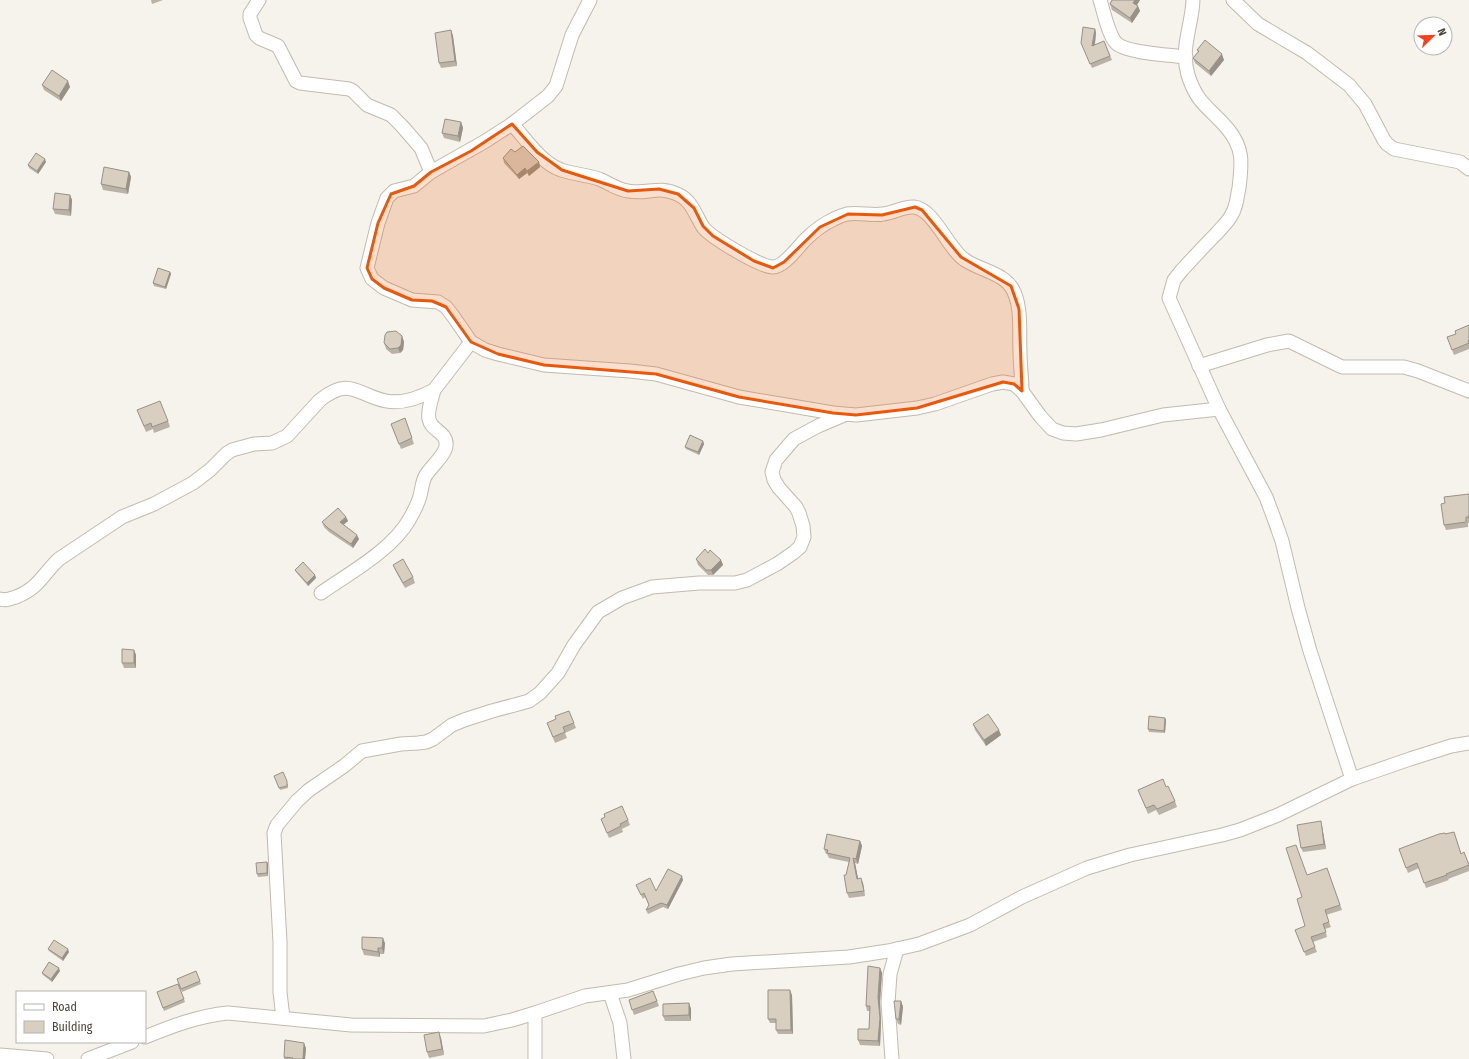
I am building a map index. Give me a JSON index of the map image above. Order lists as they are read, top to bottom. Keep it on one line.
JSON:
{"legend":["Road","Building"],"north":"top right"}
